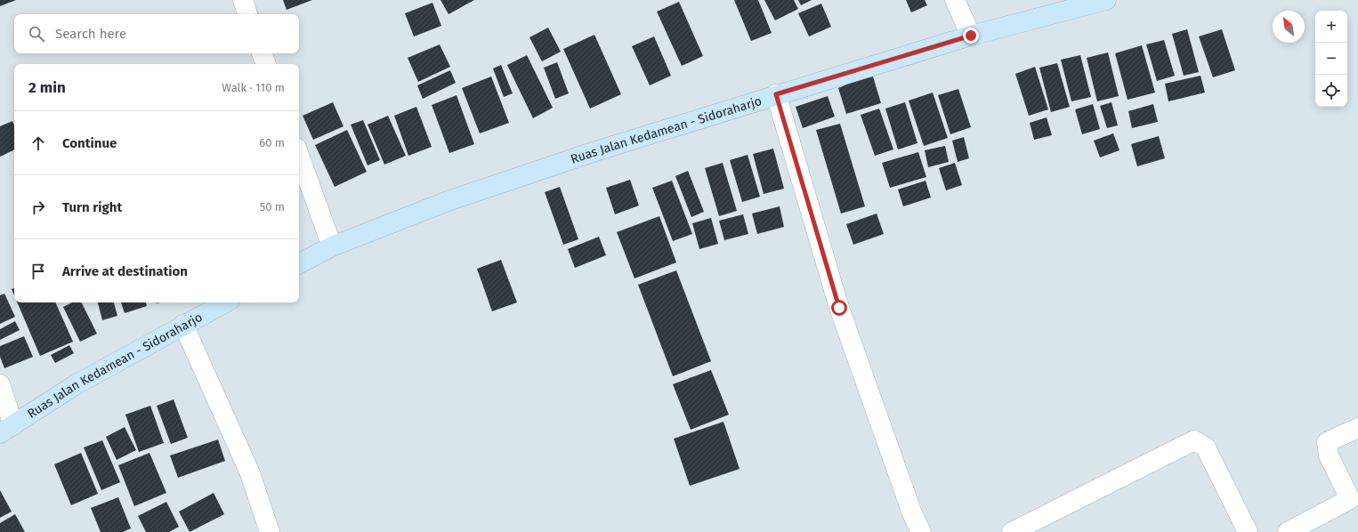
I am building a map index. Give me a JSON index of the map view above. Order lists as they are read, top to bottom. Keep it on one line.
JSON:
{"streets":{"main road":["Ruas Jalan Kedamean - Sidoraharjo"]},"north":"top left","page":{"map_buttons":["+","−"],"search":"Search here","heading":["2 min","Walk · 110 m"],"list":[["Continue","60 m"],["Turn right","50 m"],"Arrive at destination"]}}
